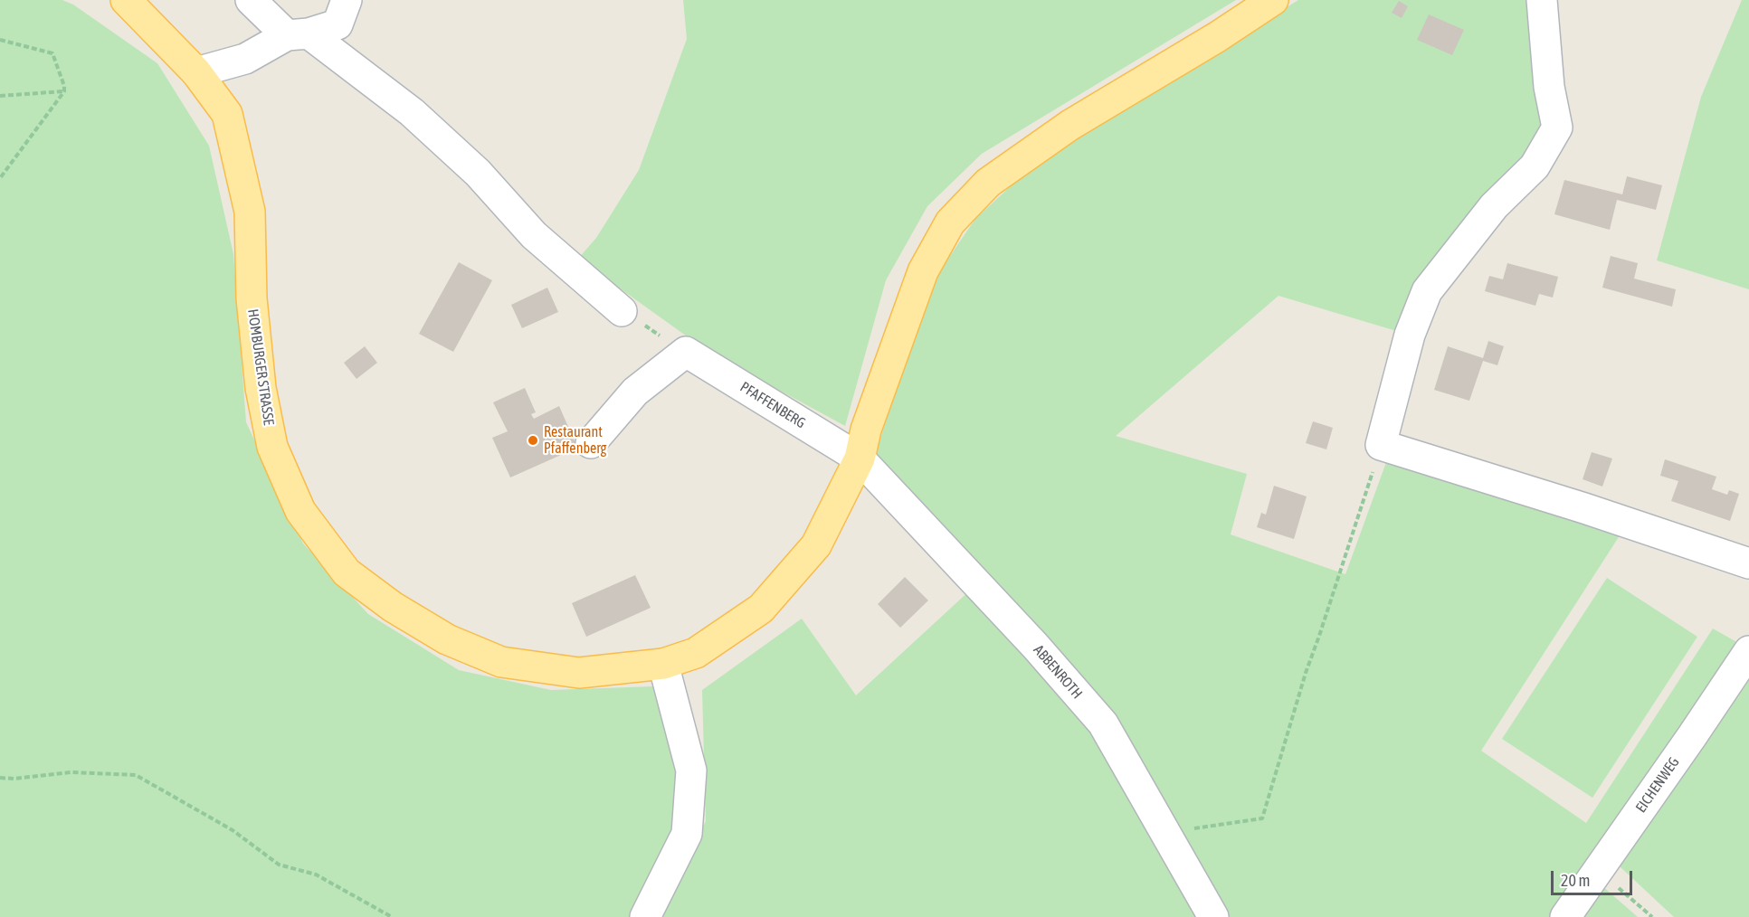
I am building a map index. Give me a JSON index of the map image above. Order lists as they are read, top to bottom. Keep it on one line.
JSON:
{"streets":{"main road":["HOMBURGER STRASSE"],"street":["PFAFFENBERG","ABBENROTH","EICHENWEG"]},"crossings":[["HOMBURGER STRASSE","PFAFFENBERG"],["HOMBURGER STRASSE","ABBENROTH"],["PFAFFENBERG","ABBENROTH"]],"places":["Restaurant Pfaffenberg"],"scale_bar":"20 m"}
